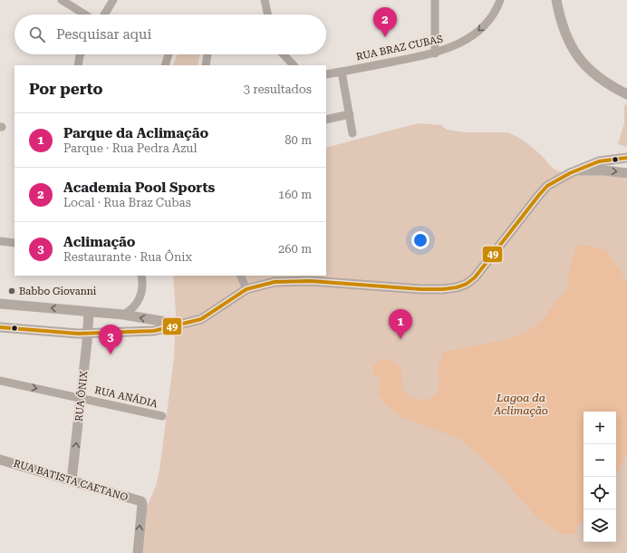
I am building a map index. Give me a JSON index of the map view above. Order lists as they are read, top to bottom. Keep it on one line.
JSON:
{"streets":{"street":["RUA BRAZ CUBAS","RUA ÔNIX","RUA ANÁDIA","RUA BATISTA CAETANO"]},"crossings":[["RUA ÔNIX","RUA ANÁDIA"],["RUA ÔNIX","RUA BATISTA CAETANO"]],"one_way":["RUA BRAZ CUBAS","RUA ÔNIX"],"water":["Lagoa da Aclimação"],"places":["Babbo Giovanni"],"lines":["transit line 49"],"page":{"pins":["2","1","3"],"search":"Pesquisar aqui","heading":["Por perto","3 resultados"],"list":[{"mark":"1","name":"Parque da Aclimação","note":"Parque · Rua Pedra Azul","value":"80 m"},{"mark":"2","name":"Academia Pool Sports","note":"Local · Rua Braz Cubas","value":"160 m"},{"mark":"3","name":"Aclimação","note":"Restaurante · Rua Ônix","value":"260 m"}],"map_buttons":["+","−"]}}
